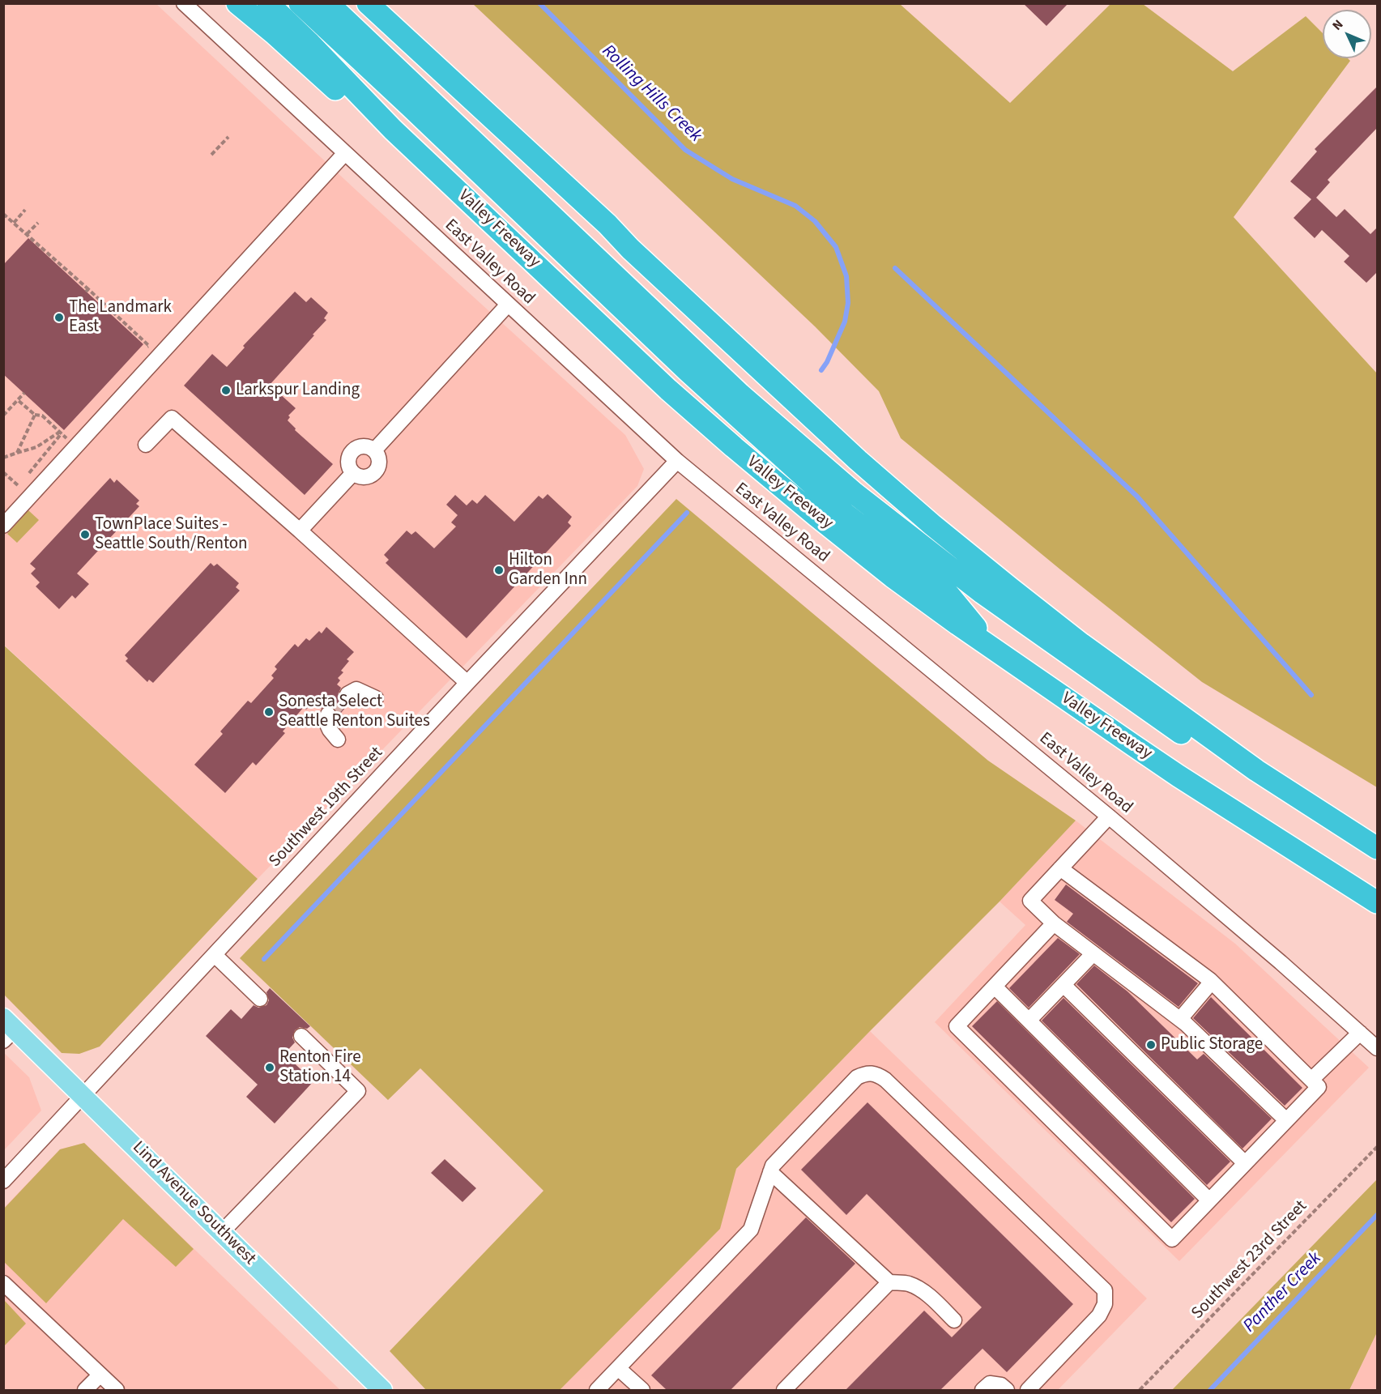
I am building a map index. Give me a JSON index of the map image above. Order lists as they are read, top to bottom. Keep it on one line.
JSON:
{"streets":{"highway":["Valley Freeway"],"main road":["Lind Avenue Southwest"],"street":["East Valley Road","Southwest 19th Street"],"path":["Southwest 23rd Street"]},"crossings":[["East Valley Road","Southwest 19th Street"],["Southwest 19th Street","Lind Avenue Southwest"]],"water":["Rolling Hills Creek","Panther Creek"],"places":["The Landmark East","Larkspur Landing","TownPlace Suites - Seattle South/Renton","Hilton Garden Inn","Sonesta Select Seattle Renton Suites","Public Storage","Renton Fire Station 14"],"north":"top left"}
